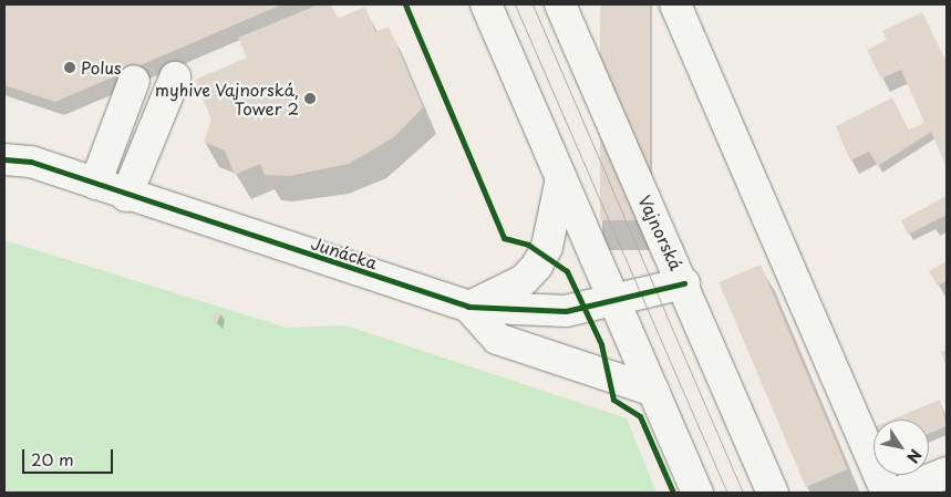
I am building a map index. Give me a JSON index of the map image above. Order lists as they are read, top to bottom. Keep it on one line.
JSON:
{"streets":{"street":["Vajnorská","Junácka"]},"crossings":[["Vajnorská","Junácka"]],"places":["Polus","myhive Vajnorská, Tower 2"],"scale_bar":"20 m","north":"bottom right"}
